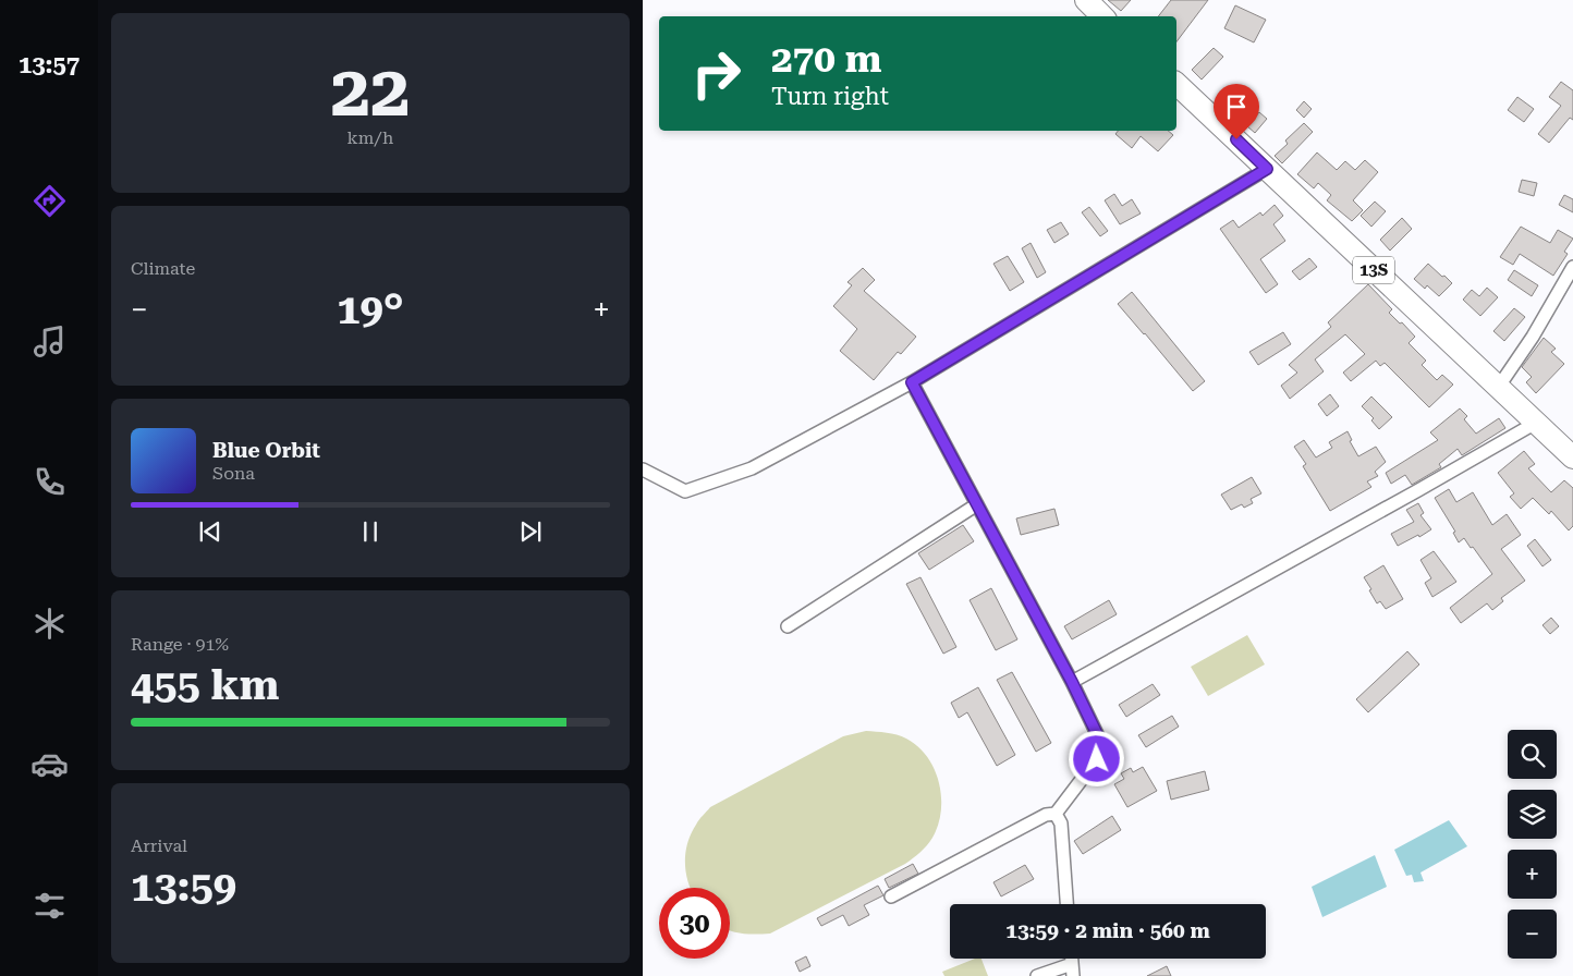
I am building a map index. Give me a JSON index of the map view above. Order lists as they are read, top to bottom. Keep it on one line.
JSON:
{"streets":{"highway":["13S"]},"page":{"tabs":"13:57","tile":[["22","km/h"],"Climate",["Range · 91%","455 km"],["Arrival","13:59"]],"turn":["270 m","Turn right"],"heat":["−","19°","+"],"song":["Blue Orbit","Sona"],"map_buttons":["+","−"],"limit":"30","trip":"13:59 · 2 min · 560 m"}}
